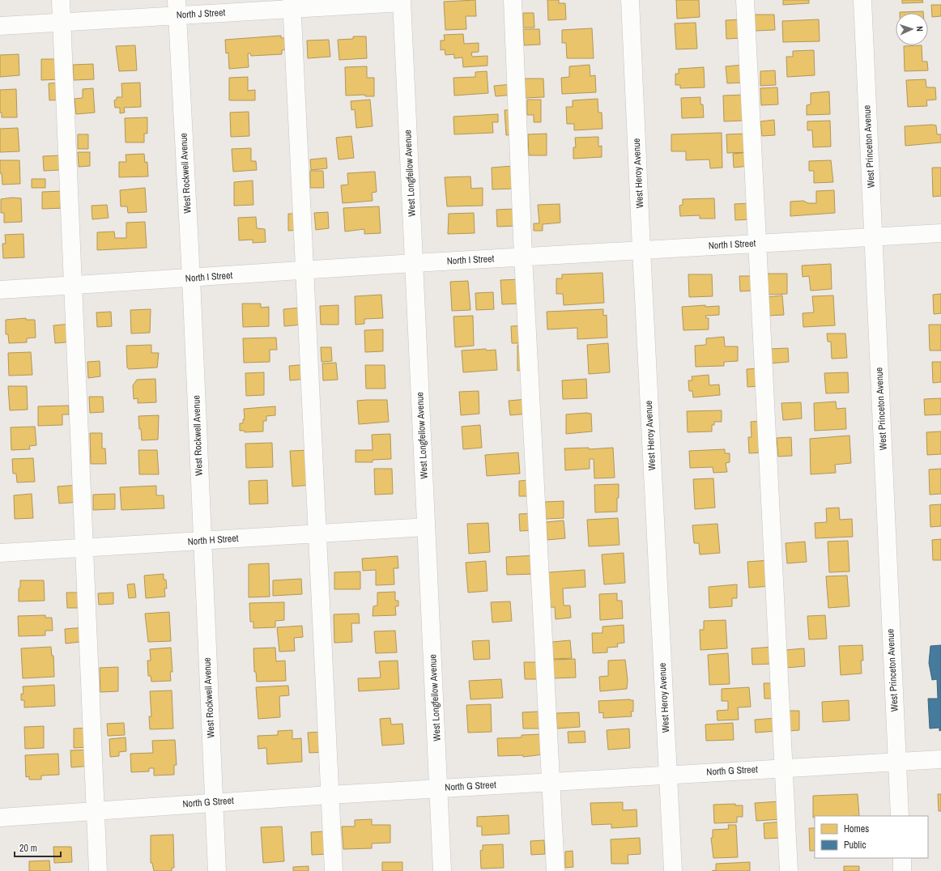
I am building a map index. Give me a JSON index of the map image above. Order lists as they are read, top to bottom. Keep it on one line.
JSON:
{"streets":{"street":["North J Street","West Princeton Avenue","West Rockwell Avenue","West Longfellow Avenue","West Heroy Avenue","North I Street","North H Street","North G Street"]},"crossings":[["North J Street","West Rockwell Avenue"],["North J Street","West Longfellow Avenue"],["West Princeton Avenue","North I Street"],["West Princeton Avenue","North G Street"],["West Rockwell Avenue","North I Street"],["West Rockwell Avenue","North H Street"],["West Rockwell Avenue","North G Street"],["West Longfellow Avenue","North I Street"],["West Longfellow Avenue","North H Street"],["West Longfellow Avenue","North G Street"],["West Heroy Avenue","North I Street"],["West Heroy Avenue","North G Street"]],"legend":["Homes","Public"],"scale_bar":"20 m","north":"right"}
